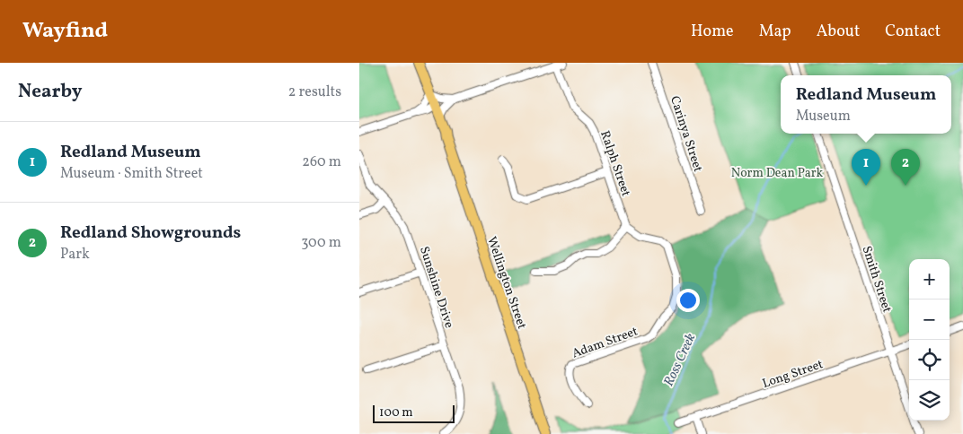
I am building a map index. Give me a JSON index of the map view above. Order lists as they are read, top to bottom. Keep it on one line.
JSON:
{"streets":{"main road":["Wellington Street"],"street":["Carinya Street","Ralph Street","Smith Street","Sunshine Drive","Adam Street","Long Street"]},"crossings":[["Ralph Street","Adam Street"],["Smith Street","Long Street"]],"water":["Ross Creek"],"parks":["Norm Dean Park"],"scale_bar":"100 m","page":{"header":"Wayfind","nav":["Home","Map","About","Contact"],"heading":["Nearby","2 results"],"popup":["Redland Museum","Museum"],"list":[{"mark":"1","name":"Redland Museum","note":"Museum · Smith Street","value":"260 m"},{"mark":"2","name":"Redland Showgrounds","note":"Park","value":"300 m"}],"pins":["1","2"],"map_buttons":["+","−"],"scale":"100 m"}}
